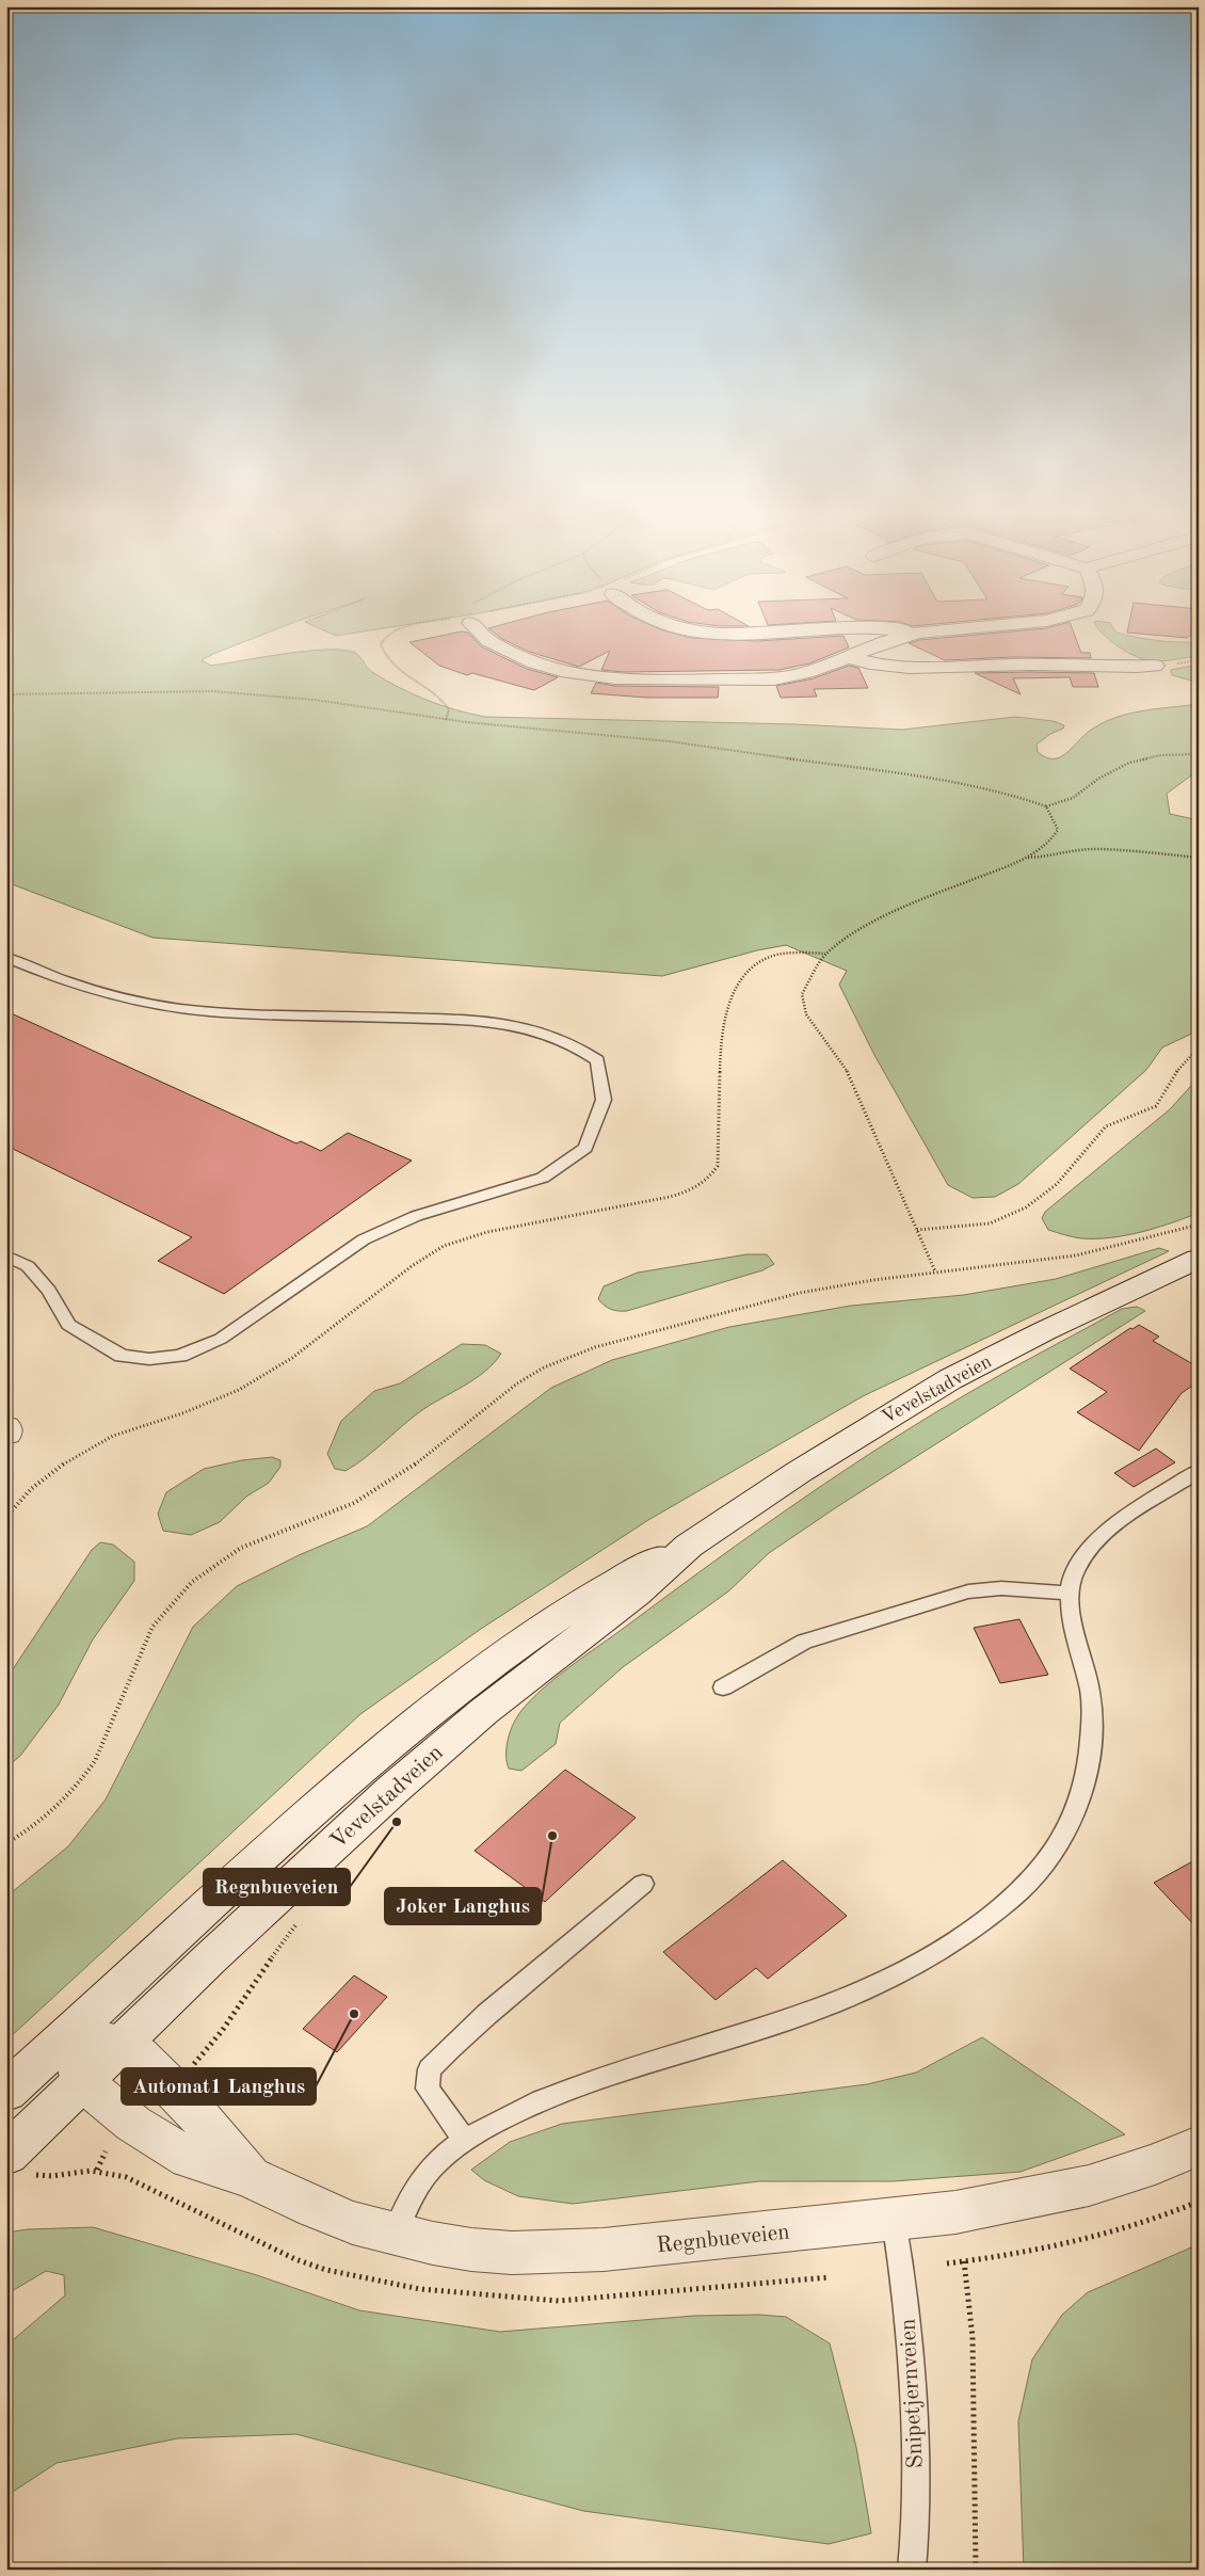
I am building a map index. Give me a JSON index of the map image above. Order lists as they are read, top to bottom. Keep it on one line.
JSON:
{"streets":{"street":["Vevelstadveien","Regnbueveien"],"lane":["Snipetjernveien"]},"crossings":[["Vevelstadveien","Regnbueveien"],["Regnbueveien","Snipetjernveien"]],"places":["Regnbueveien","Joker Langhus","Automat1 Langhus"]}
